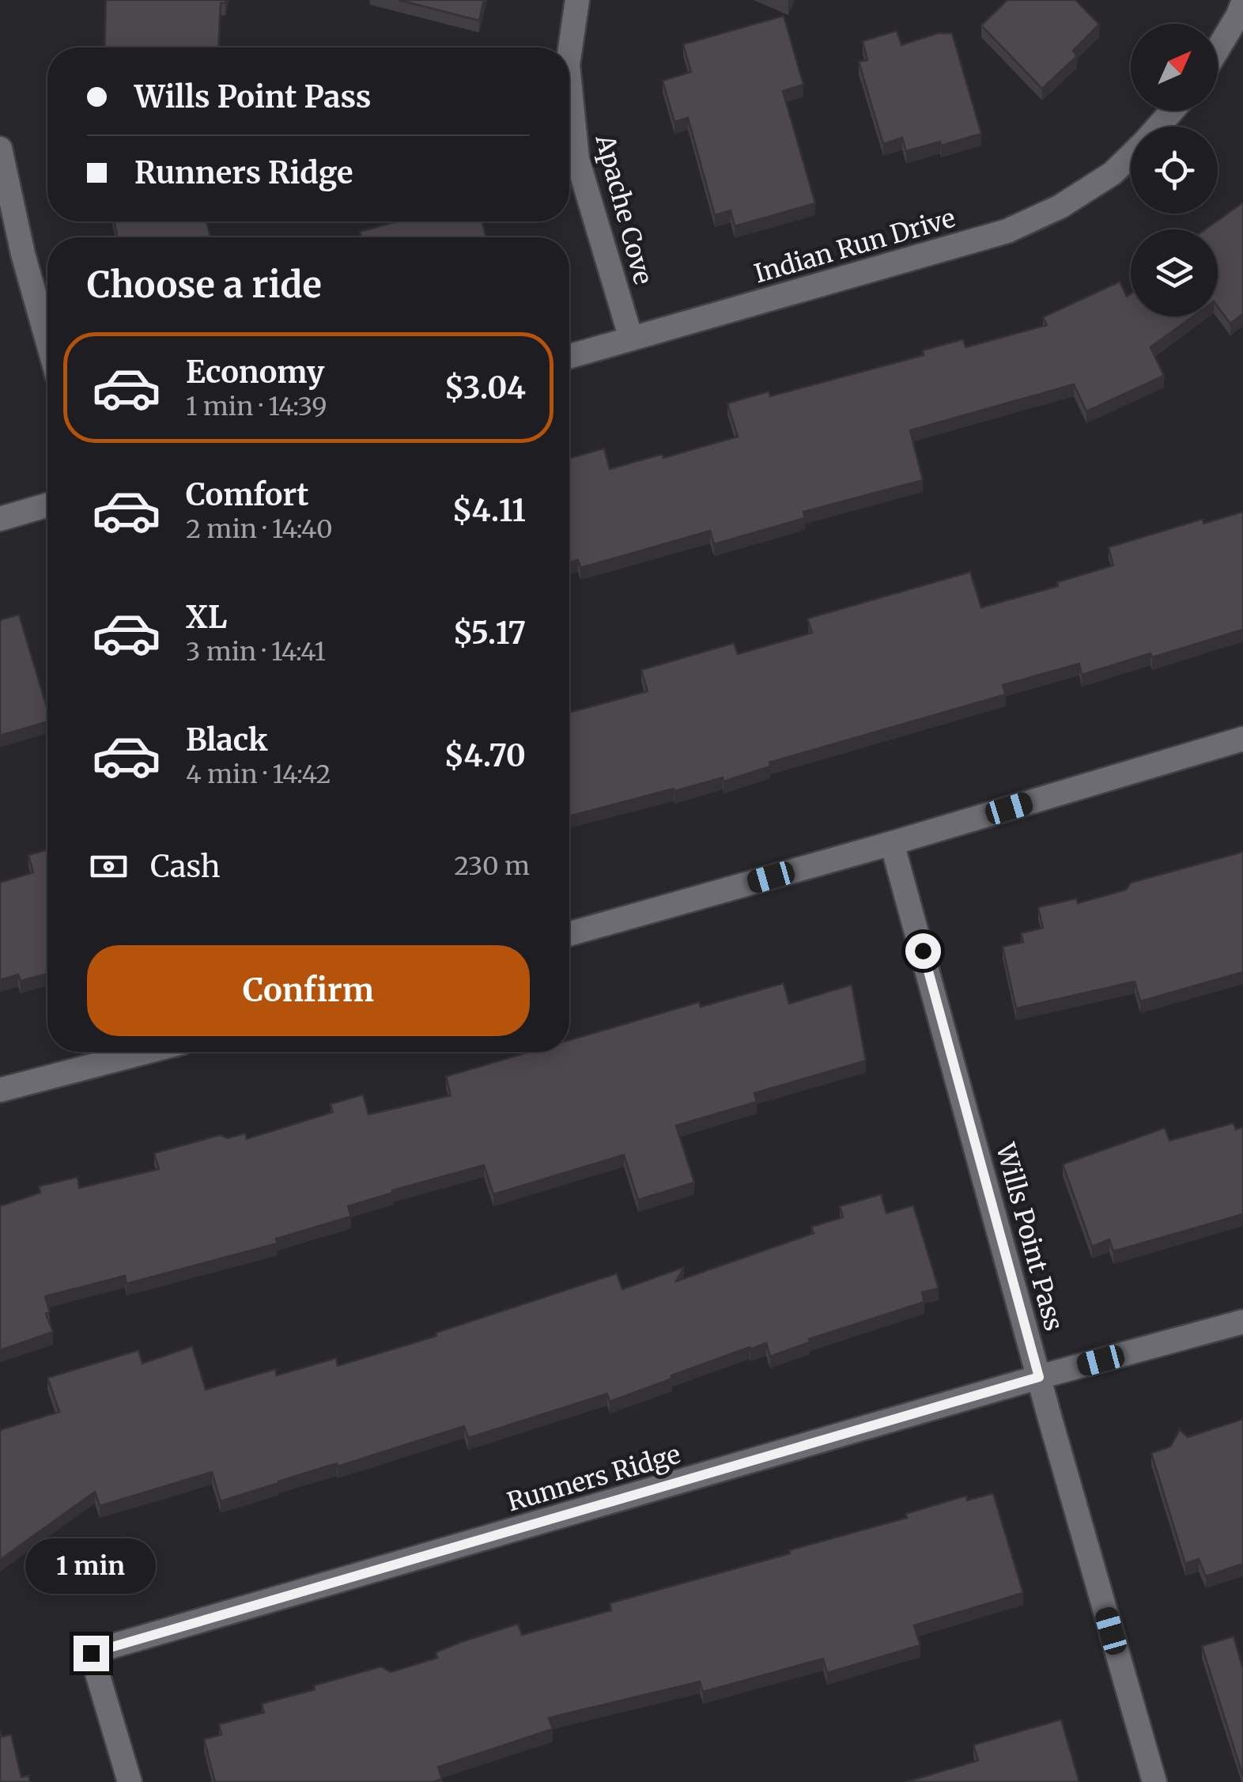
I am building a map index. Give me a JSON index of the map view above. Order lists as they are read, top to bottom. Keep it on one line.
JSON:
{"streets":{"street":["Apache Cove","Indian Run Drive","Wills Point Pass","Runners Ridge"]},"crossings":[["Apache Cove","Indian Run Drive"],["Wills Point Pass","Runners Ridge"]],"north":"top right","page":{"banner":["Wills Point Pass","Runners Ridge"],"heading":"Choose a ride","list":[{"name":"Economy","note":"1 min · 14:39","value":"$3.04"},{"name":"Comfort","note":"2 min · 14:40","value":"$4.11"},{"name":"XL","note":"3 min · 14:41","value":"$5.17"},{"name":"Black","note":"4 min · 14:42","value":"$4.70"}],"pay":["Cash","230 m"],"buttons":"Confirm","bubble":"1 min"}}
